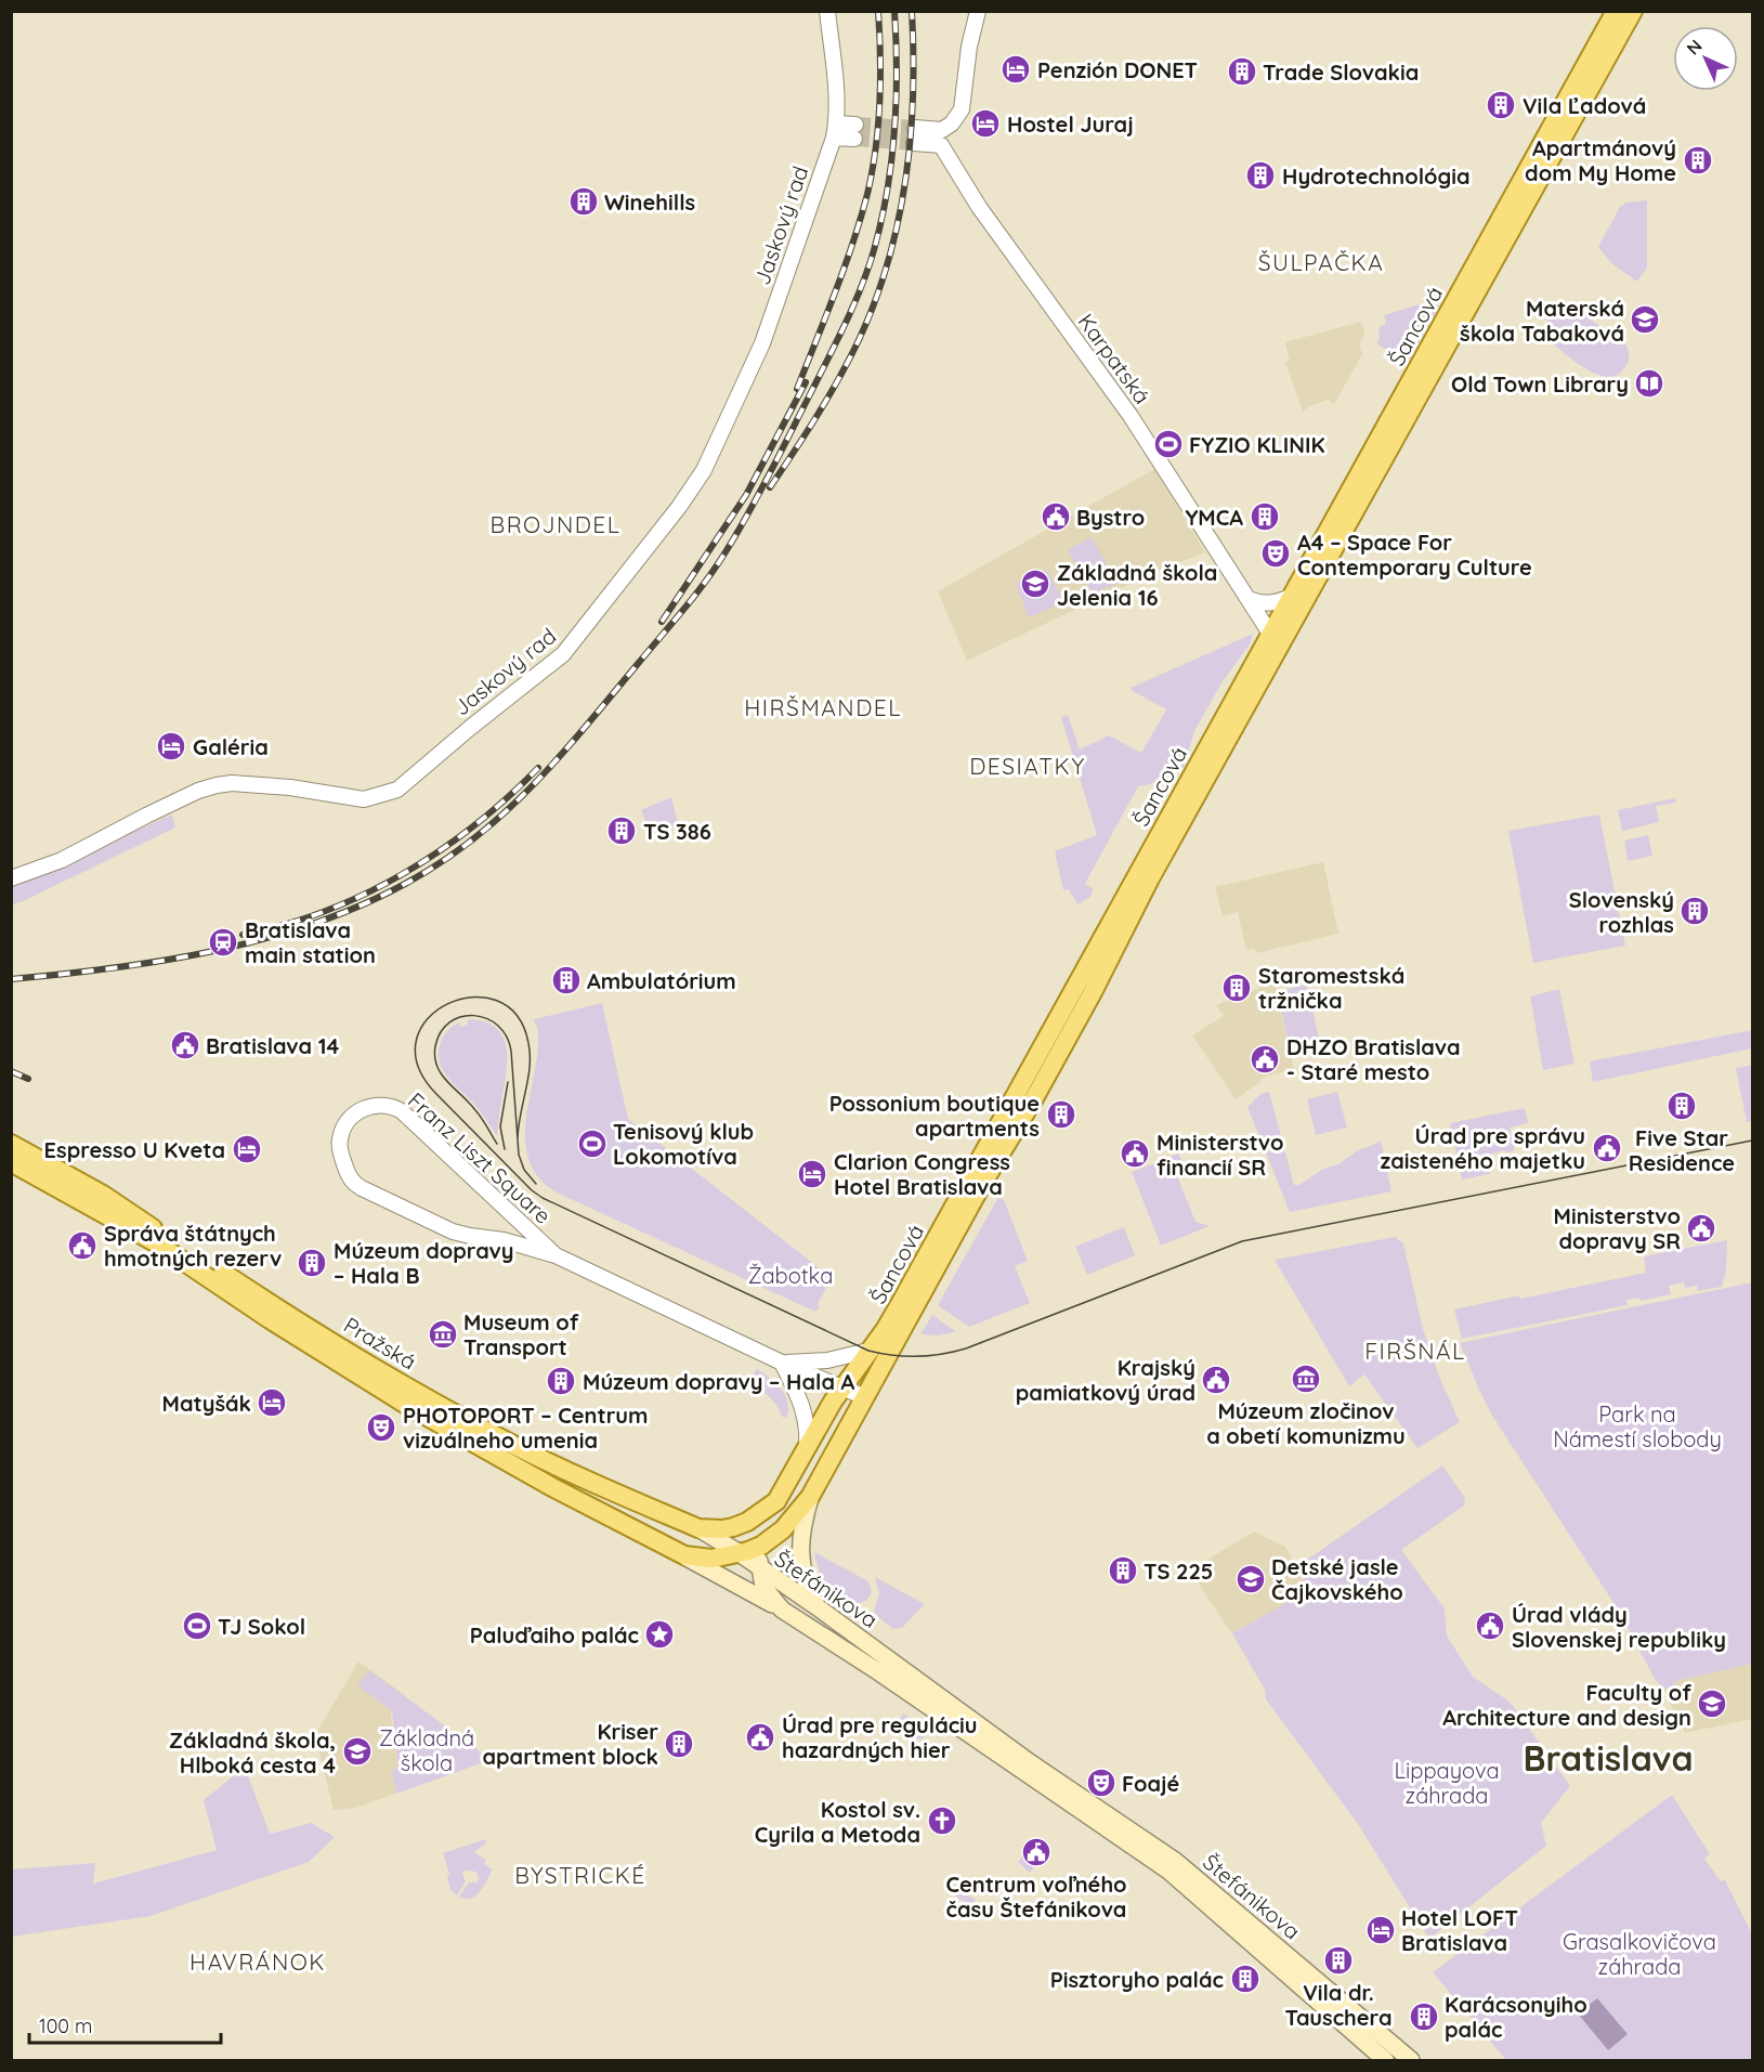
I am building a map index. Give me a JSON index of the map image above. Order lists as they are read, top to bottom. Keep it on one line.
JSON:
{"streets":{"main road":["Šancová","Pražská","Štefánikova"],"street":["Jaskový rad","Karpatská","Franz Liszt Square"]},"crossings":[["Šancová","Karpatská"],["Šancová","Franz Liszt Square"],["Šancová","Pražská"],["Šancová","Štefánikova"],["Pražská","Štefánikova"]],"districts":["ŠULPAČKA","BROJNDEL","HIRŠMANDEL","DESIATKY","FIRŠNÁL","Bratislava","BYSTRICKÉ","HAVRÁNOK"],"parks":["Žabotka","Park na Námestí slobody","Základná škola","Lippayova záhrada","Grasalkovičova záhrada"],"places":{"hotel":["Penzión DONET","Hostel Juraj","Galéria","Espresso U Kveta","Clarion Congress Hotel Bratislava","Matyšák","Hotel LOFT Bratislava"],"building":["Trade Slovakia","Vila Ľadová","Apartmánový dom My Home","Hydrotechnológia","Winehills","YMCA","TS 386","Slovenský rozhlas","Ambulatórium","Staromestská tržnička","Five Star Residence","Possonium boutique apartments","Múzeum dopravy – Hala B","Múzeum dopravy – Hala A","TS 225","Kriser apartment block","Vila dr. Tauschera","Pisztoryho palác","Karácsonyiho palác"],"school or university":["Materská škola Tabaková","Základná škola Jelenia 16","Detské jasle Čajkovského","Faculty of Architecture and design","Základná škola, Hlboká cesta 4"],"library":["Old Town Library"],"sports":["FYZIO KLINIK","Tenisový klub Lokomotíva","TJ Sokol"],"public building":["Bystro","Bratislava 14","DHZO Bratislava - Staré mesto","Úrad pre správu zaisteného majetku","Ministerstvo financií SR","Ministerstvo dopravy SR","Správa štátnych hmotných rezerv","Krajský pamiatkový úrad","Úrad vlády Slovenskej republiky","Úrad pre reguláciu hazardných hier","Centrum voľného času Štefánikova"],"theatre":["A4 – Space For Contemporary Culture","PHOTOPORT – Centrum vizuálneho umenia","Foajé"],"station":["Bratislava main station"],"museum":["Museum of Transport","Múzeum zločinov a obetí komunizmu"],"place":["Paluďaiho palác"],"church":["Kostol sv. Cyrila a Metoda"]},"scale_bar":"100 m","north":"top left"}
